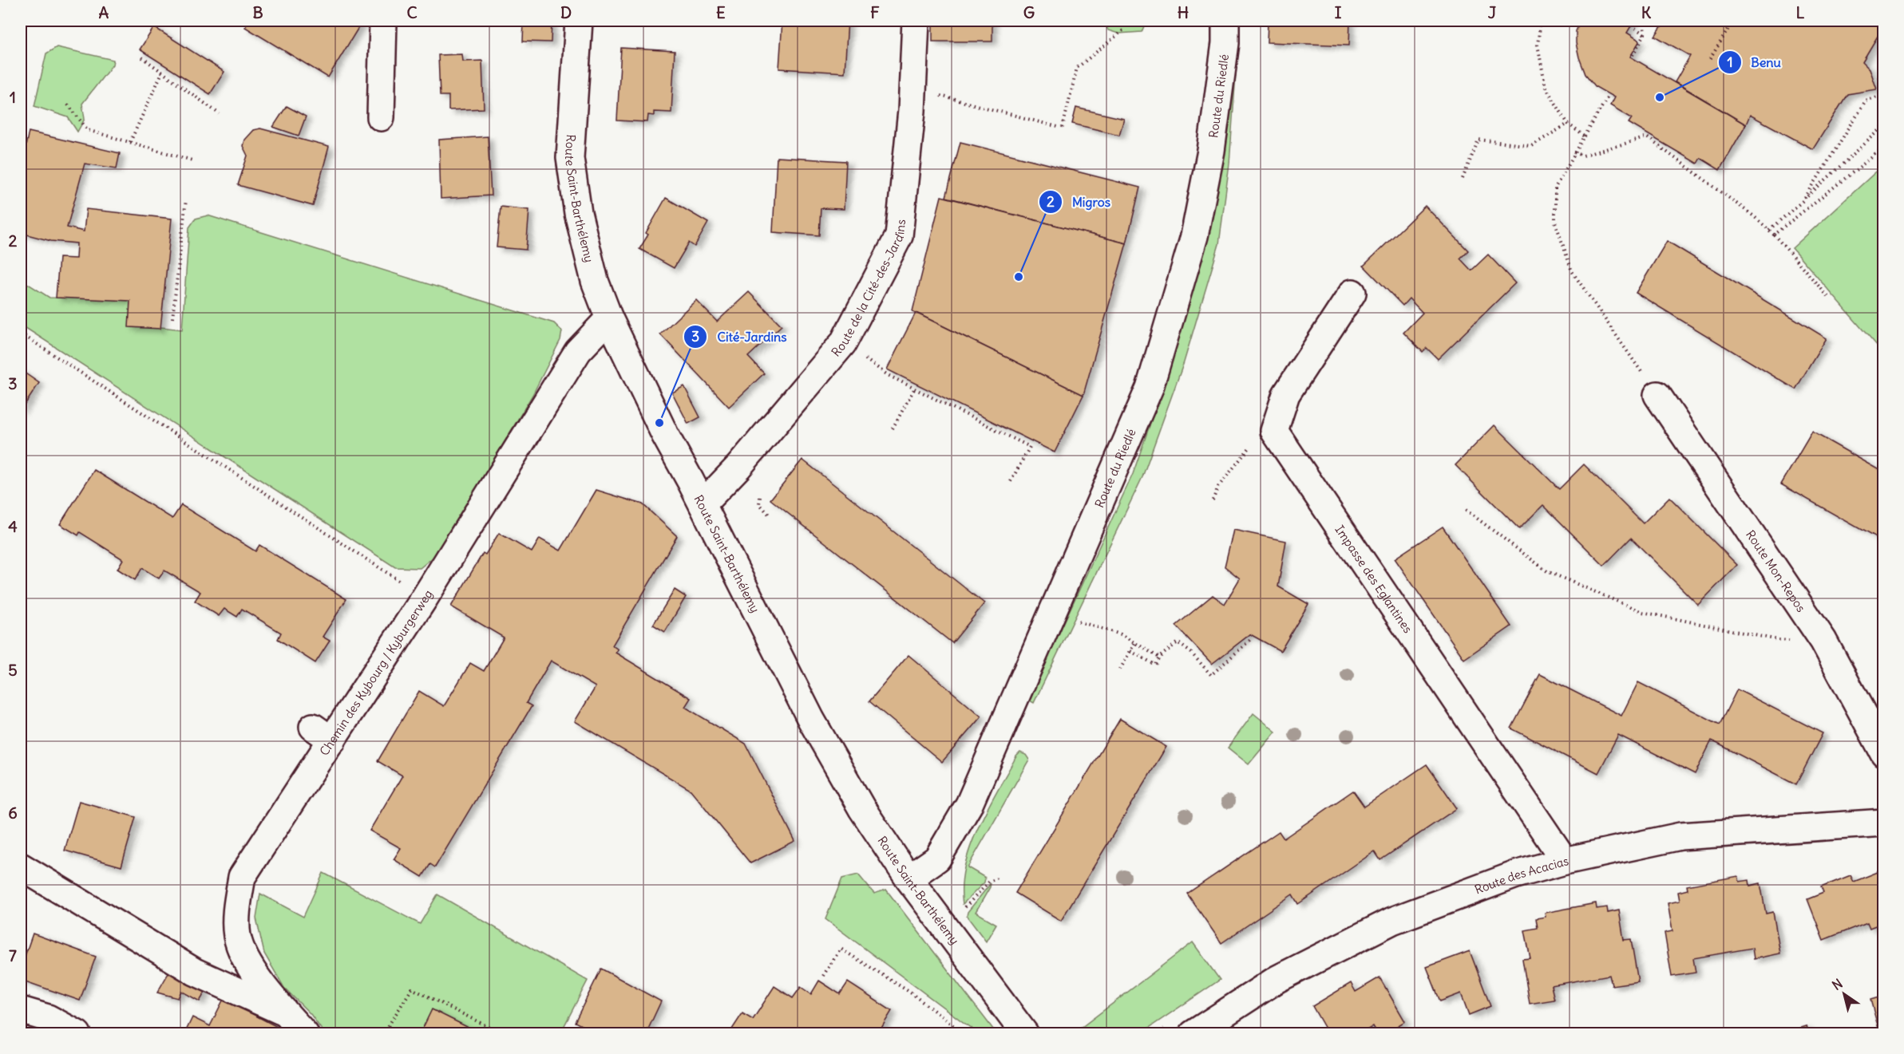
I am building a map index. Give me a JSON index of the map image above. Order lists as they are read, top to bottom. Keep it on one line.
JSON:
{"streets":{"street":["Route du Riedlé","Route Saint-Barthélemy","Route de la Cité-des-Jardins","Route Mon-Repos","Impasse des Eglantines","Chemin des Kybourg / Kyburgerweg","Route des Acacias"]},"crossings":[["Route du Riedlé","Route Saint-Barthélemy"],["Route Saint-Barthélemy","Route de la Cité-des-Jardins"],["Route Saint-Barthélemy","Chemin des Kybourg / Kyburgerweg"],["Impasse des Eglantines","Route des Acacias"]],"places":["Benu","Migros","Cité-Jardins"],"north":"top left","grid":{"columns":["A","B","C","D","E","F","G","H","I","J","K","L"],"rows":["1","2","3","4","5","6","7"]}}
